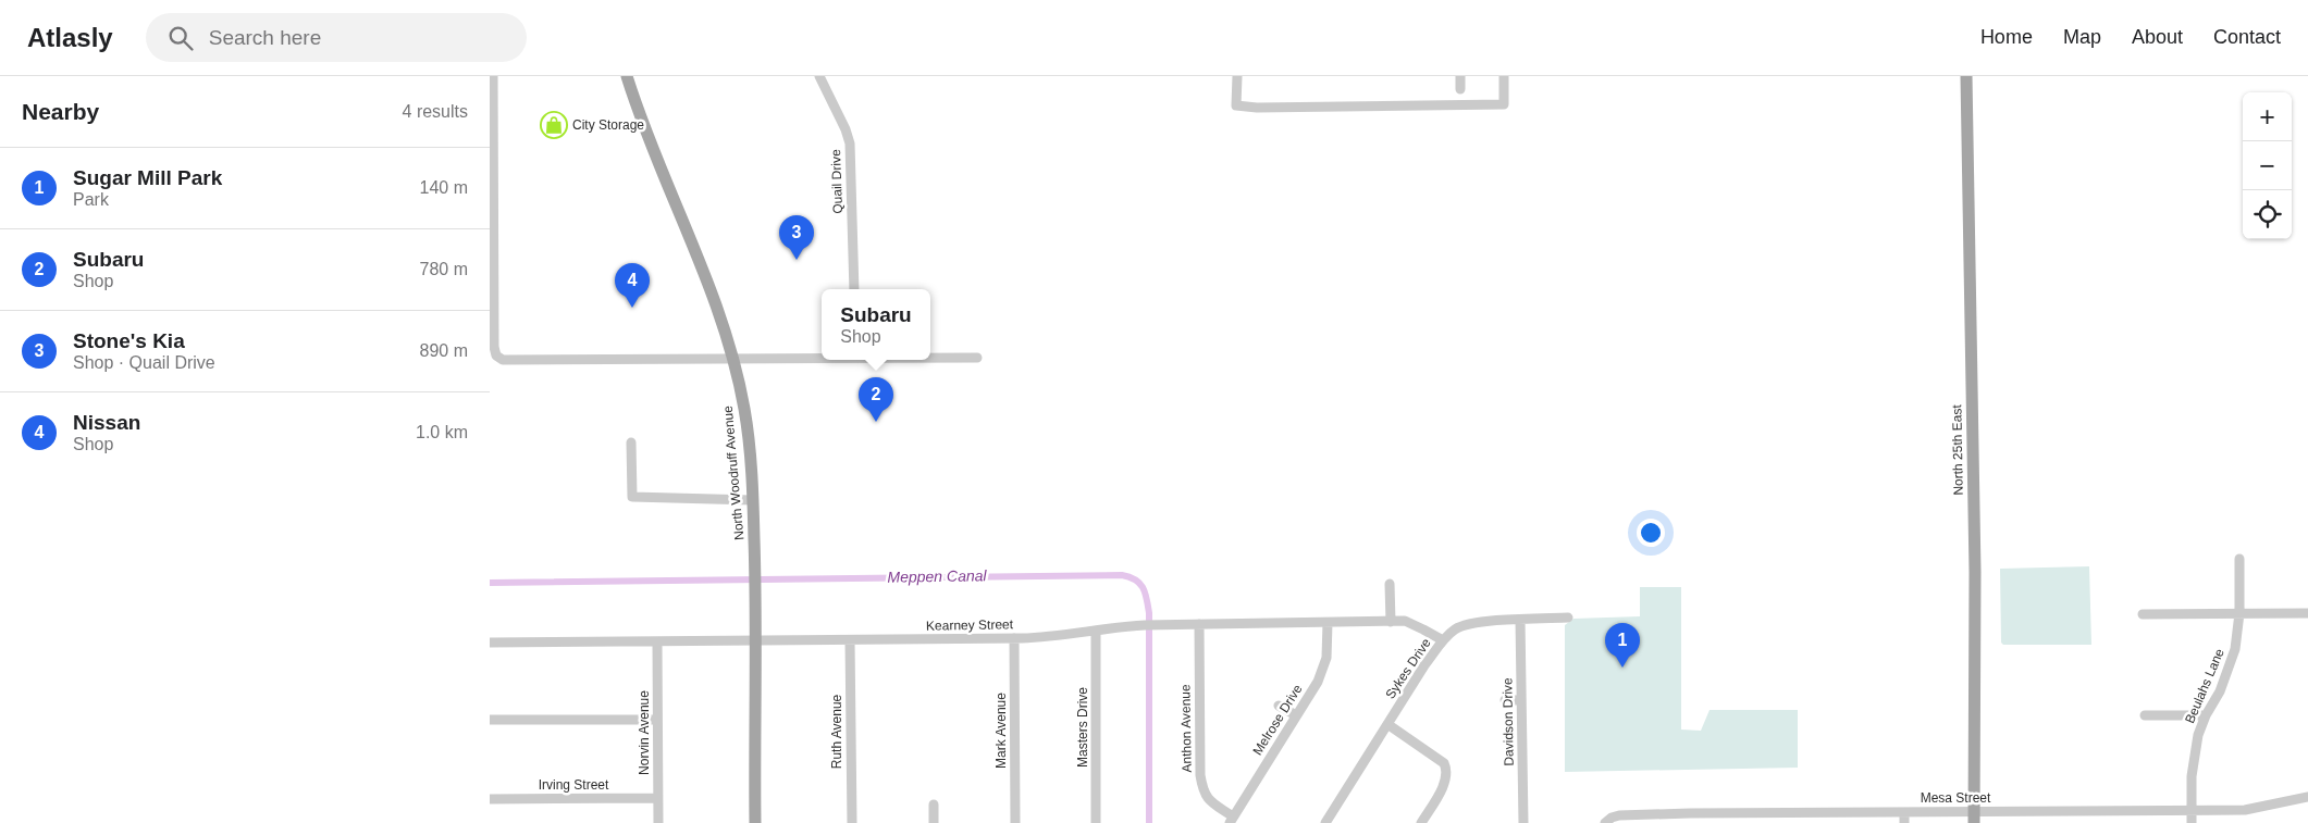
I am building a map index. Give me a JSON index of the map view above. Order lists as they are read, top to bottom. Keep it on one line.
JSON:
{"streets":{"main road":["North 25th East","North Woodruff Avenue"],"street":["Quail Drive","Kearney Street","Sykes Drive","Beulahs Lane","Melrose Drive","Davidson Drive","Masters Drive","Anthon Avenue","Mark Avenue","Ruth Avenue","Norvin Avenue","Irving Street","Mesa Street"]},"crossings":[["North 25th East","Mesa Street"],["North Woodruff Avenue","Kearney Street"],["Kearney Street","Sykes Drive"],["Kearney Street","Melrose Drive"],["Kearney Street","Masters Drive"],["Kearney Street","Anthon Avenue"],["Kearney Street","Mark Avenue"],["Kearney Street","Ruth Avenue"],["Kearney Street","Norvin Avenue"],["Sykes Drive","Davidson Drive"],["Beulahs Lane","Mesa Street"],["Melrose Drive","Anthon Avenue"],["Norvin Avenue","Irving Street"]],"water":["Meppen Canal"],"places":{"shop":["City Storage"]},"page":{"header":"Atlasly","search":"Search here","nav":["Home","Map","About","Contact"],"heading":["Nearby","4 results"],"map_buttons":["+","−"],"list":[{"mark":"1","name":"Sugar Mill Park","note":"Park","value":"140 m"},{"mark":"2","name":"Subaru","note":"Shop","value":"780 m"},{"mark":"3","name":"Stone's Kia","note":"Shop · Quail Drive","value":"890 m"},{"mark":"4","name":"Nissan","note":"Shop","value":"1.0 km"}],"pins":["3","4","2","1"],"popup":["Subaru","Shop"]}}
